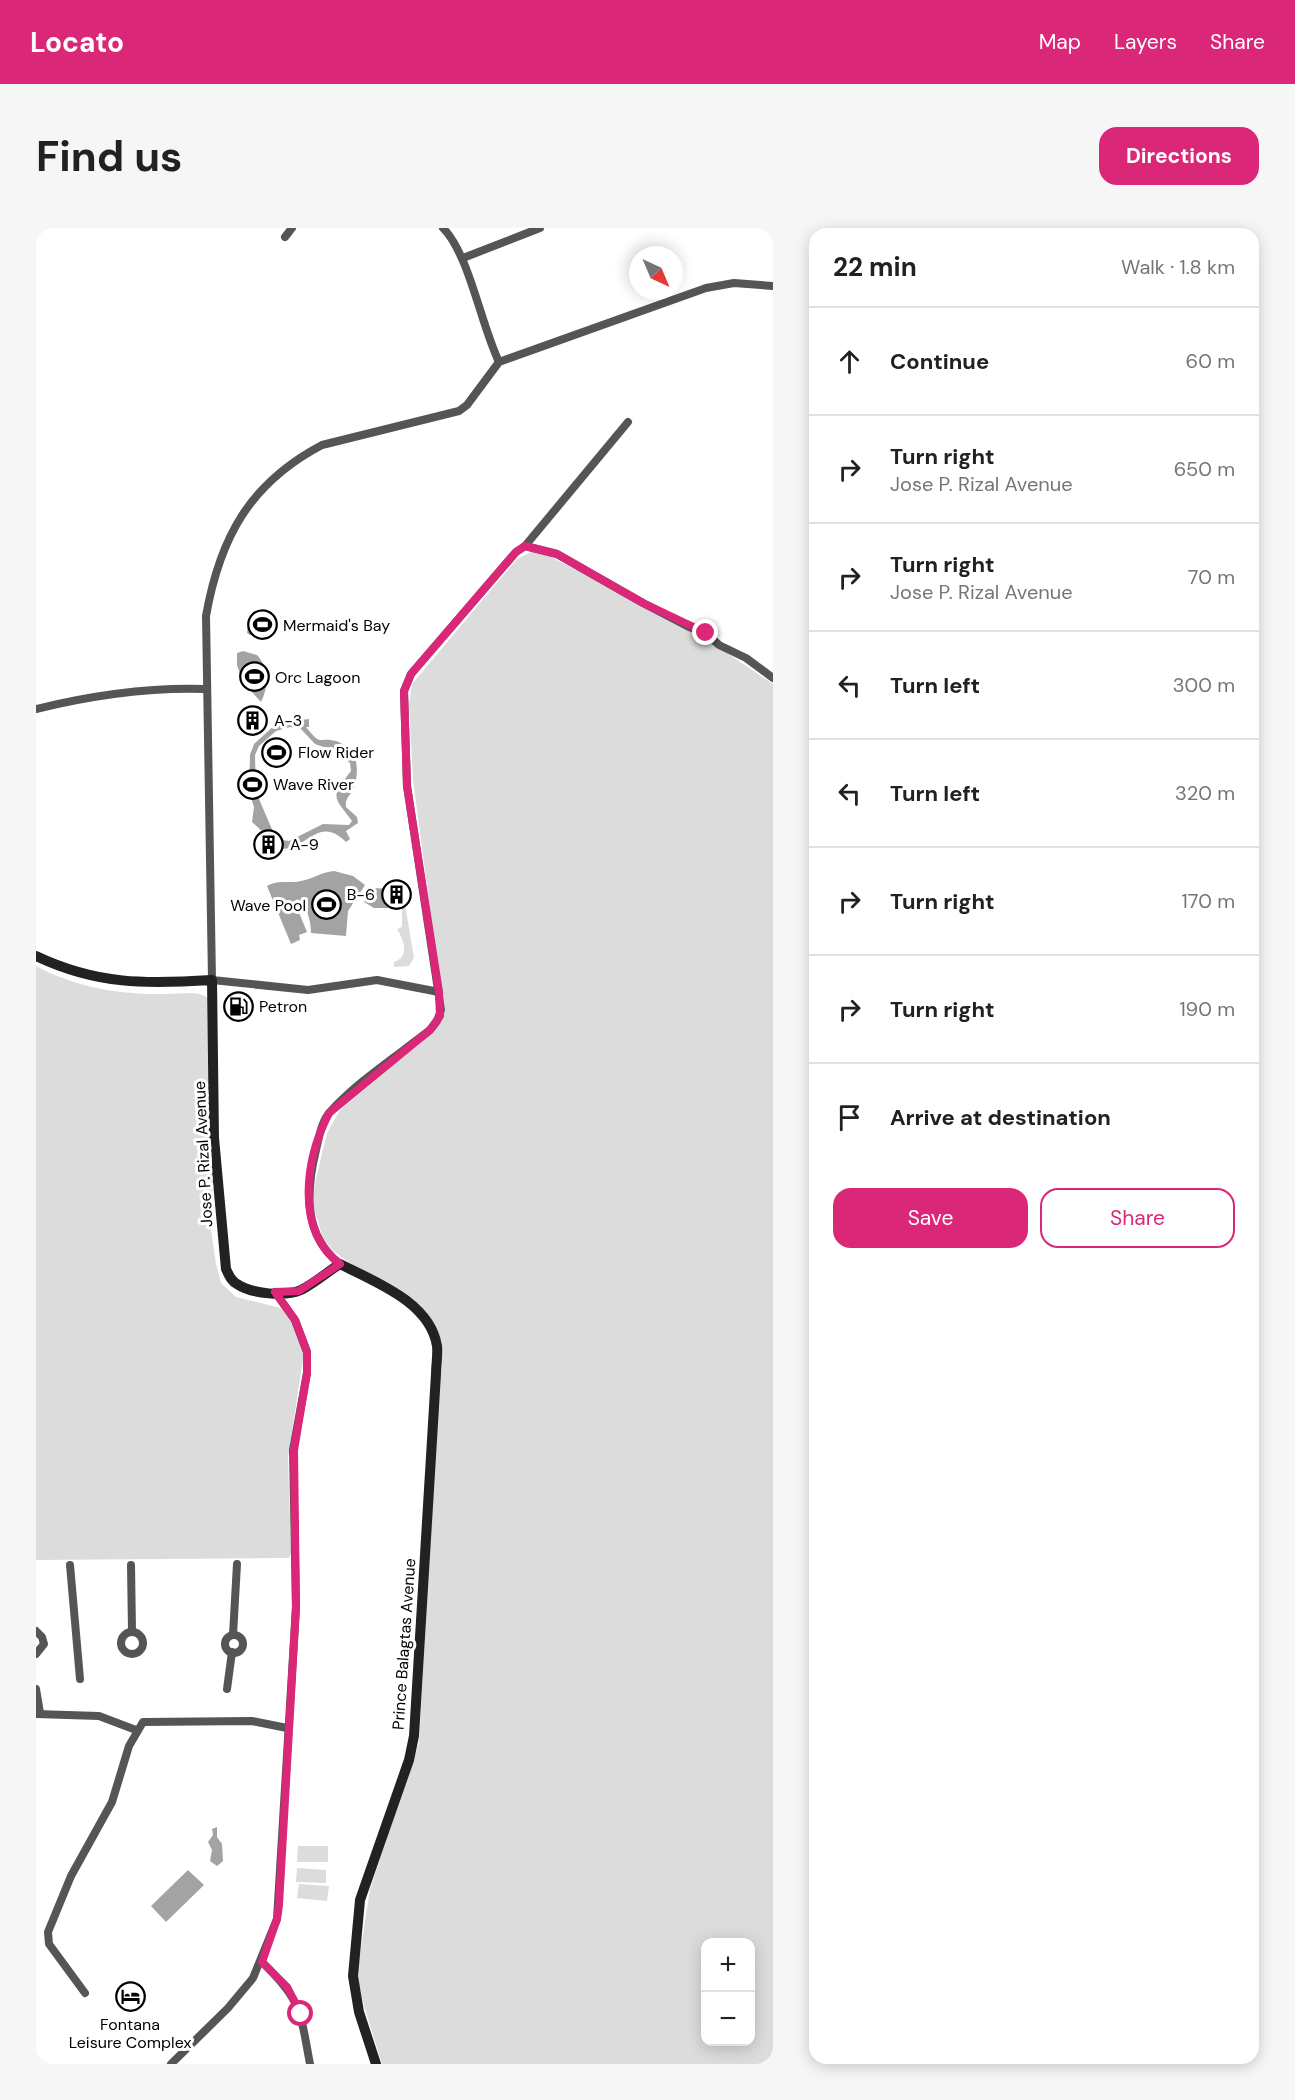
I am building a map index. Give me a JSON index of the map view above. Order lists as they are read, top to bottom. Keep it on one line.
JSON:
{"streets":{"main road":["Jose P. Rizal Avenue","Prince Balagtas Avenue"]},"crossings":[["Jose P. Rizal Avenue","Prince Balagtas Avenue"]],"places":{"sports":["Mermaid's Bay","Orc Lagoon","Flow Rider","Wave River","Wave Pool"],"building":["A-3","A-9","B-6"],"fuel station":["Petron"],"hotel":["Fontana Leisure Complex"]},"north":"bottom right","page":{"header":"Locato","nav":["Map","Layers","Share"],"buttons":["Directions",["Save","Share"]],"title":"Find us","heading":["22 min","Walk · 1.8 km"],"list":[["Continue","60 m"],["Turn right","Jose P. Rizal Avenue","650 m"],["Turn right","Jose P. Rizal Avenue","70 m"],["Turn left","300 m"],["Turn left","320 m"],["Turn right","170 m"],["Turn right","190 m"],"Arrive at destination"],"map_buttons":["+","−"]}}
